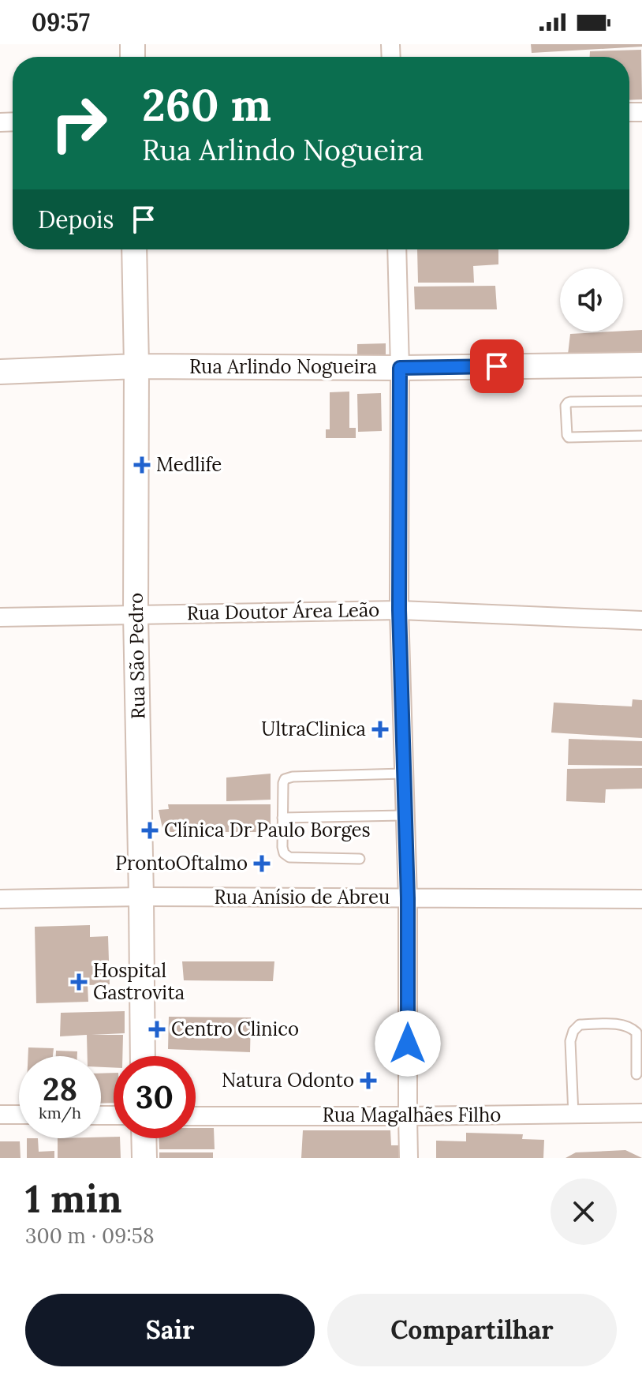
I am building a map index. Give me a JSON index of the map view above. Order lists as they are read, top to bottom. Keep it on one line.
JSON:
{"streets":{"street":["Rua Arlindo Nogueira","Rua Doutor Área Leão","Rua São Pedro","Rua Anísio de Abreu","Rua Magalhães Filho"]},"crossings":[["Rua Arlindo Nogueira","Rua São Pedro"],["Rua Doutor Área Leão","Rua São Pedro"],["Rua São Pedro","Rua Anísio de Abreu"]],"places":{"health":["Medlife","UltraClinica","Clínica Dr Paulo Borges","ProntoOftalmo","Hospital Gastrovita","Centro Clinico","Natura Odonto"]},"page":{"status":"09:57","turn":["260 m","Rua Arlindo Nogueira"],"then":"Depois","speed":"28 km/h","limit":"30","heading":["1 min","300 m · 09:58"],"buttons":["Sair","Compartilhar"]}}
